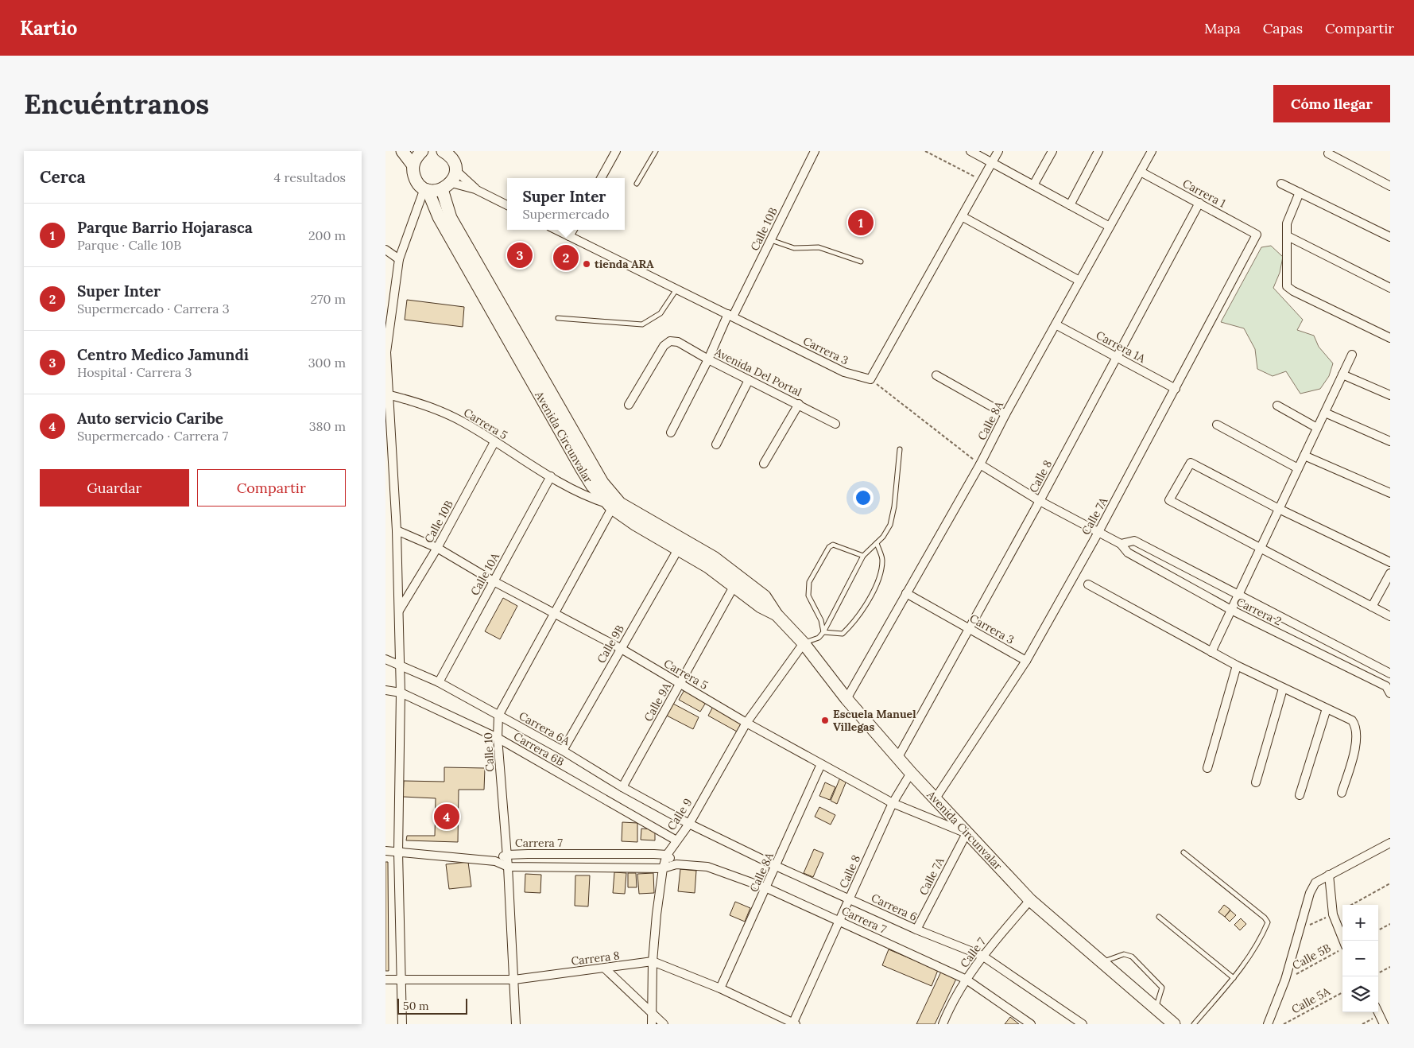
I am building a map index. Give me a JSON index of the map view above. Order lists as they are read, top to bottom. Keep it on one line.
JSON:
{"streets":{"main road":["Avenida Circunvalar"],"street":["Carrera 1","Calle 10B","Carrera 1A","Carrera 3","Avenida Del Portal","Calle 8A","Carrera 5","Calle 8","Calle 7A","Calle 10A","Carrera 2","Calle 9B","Calle 9A","Carrera 6A","Carrera 6B","Calle 10","Calle 9","Carrera 7","Carrera 6","Calle 7","Carrera 8"],"path":["Calle 5B","Calle 5A"]},"crossings":[["Carrera 1","Calle 8A"],["Carrera 1","Calle 8"],["Carrera 1","Calle 7A"],["Calle 10B","Carrera 3"],["Calle 10B","Avenida Del Portal"],["Calle 10B","Carrera 5"],["Carrera 1A","Calle 8A"],["Carrera 1A","Calle 8"],["Carrera 1A","Calle 7A"],["Carrera 3","Calle 8A"],["Carrera 3","Calle 8"],["Carrera 3","Calle 7A"],["Calle 8A","Carrera 5"],["Calle 8A","Avenida Circunvalar"],["Calle 8A","Carrera 2"],["Calle 8A","Carrera 7"],["Calle 8A","Carrera 6"],["Carrera 5","Avenida Circunvalar"],["Carrera 5","Calle 8"],["Carrera 5","Calle 7A"],["Carrera 5","Calle 10A"],["Carrera 5","Calle 9B"],["Carrera 5","Calle 9A"],["Carrera 5","Calle 10"],["Carrera 5","Calle 9"],["Avenida Circunvalar","Calle 8"],["Avenida Circunvalar","Calle 7A"],["Avenida Circunvalar","Calle 9B"],["Avenida Circunvalar","Calle 9A"],["Avenida Circunvalar","Calle 10"],["Avenida Circunvalar","Calle 9"],["Avenida Circunvalar","Calle 7"],["Calle 8","Carrera 2"],["Calle 8","Carrera 7"],["Calle 8","Carrera 6"],["Calle 7A","Carrera 2"],["Calle 7A","Carrera 6"],["Calle 10A","Carrera 6A"],["Calle 9B","Carrera 6A"],["Calle 9A","Carrera 6A"],["Carrera 6A","Calle 10"],["Carrera 6A","Calle 9"],["Carrera 6A","Carrera 6"],["Carrera 6B","Calle 10"],["Carrera 6B","Calle 9"],["Calle 10","Carrera 7"],["Calle 10","Carrera 8"],["Calle 9","Carrera 7"],["Calle 9","Carrera 6"],["Calle 9","Carrera 8"],["Carrera 7","Calle 7"],["Carrera 6","Calle 7"]],"places":["tienda ARA","Escuela Manuel Villegas"],"scale_bar":"50 m","page":{"header":"Kartio","nav":["Mapa","Capas","Compartir"],"buttons":["Cómo llegar",["Guardar","Compartir"]],"title":"Encuéntranos","heading":["Cerca","4 resultados"],"popup":["Super Inter","Supermercado"],"list":[{"mark":"1","name":"Parque Barrio Hojarasca","note":"Parque · Calle 10B","value":"200 m"},{"mark":"2","name":"Super Inter","note":"Supermercado · Carrera 3","value":"270 m"},{"mark":"3","name":"Centro Medico Jamundi","note":"Hospital · Carrera 3","value":"300 m"},{"mark":"4","name":"Auto servicio Caribe","note":"Supermercado · Carrera 7","value":"380 m"}],"pins":["1","3","2","4"],"map_buttons":["+","−"],"scale":"50 m"}}
